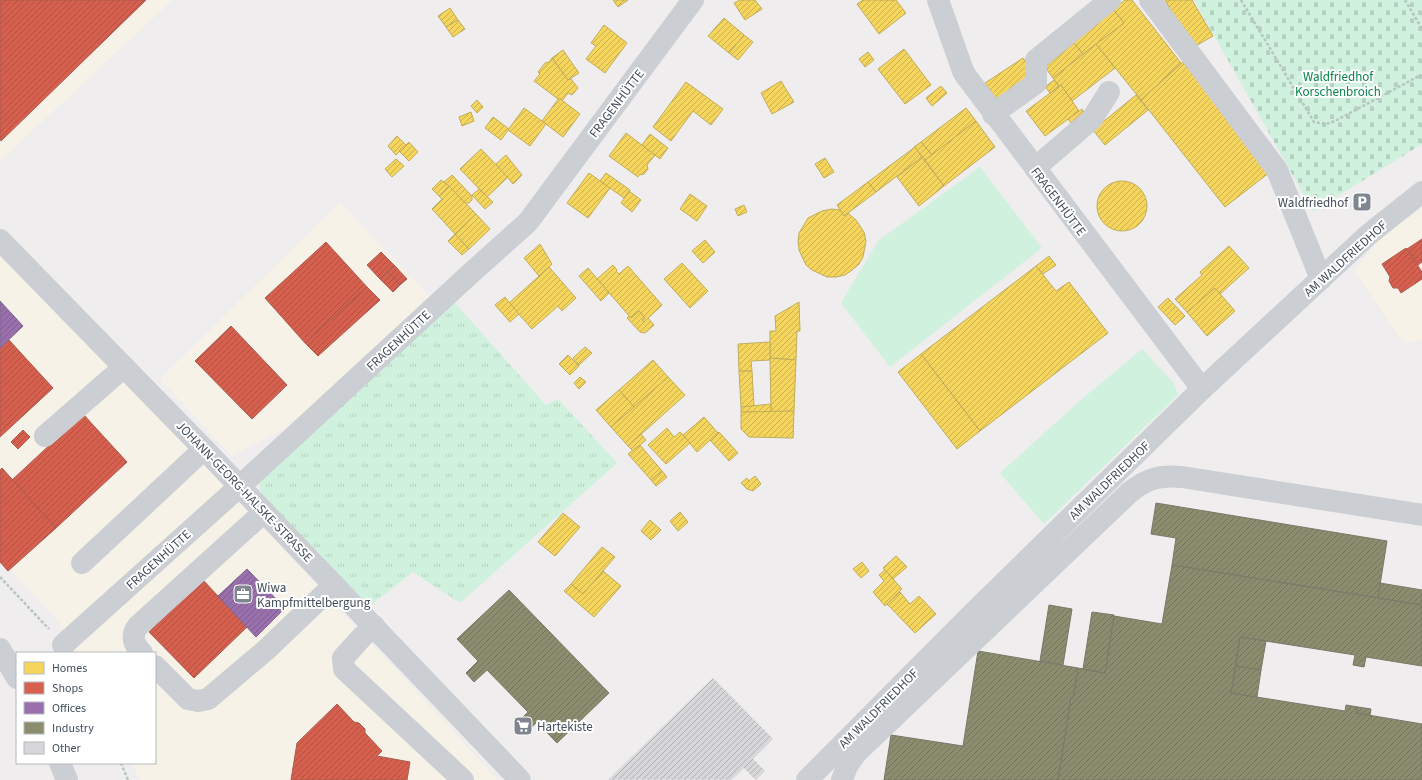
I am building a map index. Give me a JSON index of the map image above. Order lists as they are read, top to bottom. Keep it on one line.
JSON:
{"streets":{"street":["FRAGENHÜTTE","AM WALDFRIEDHOF","JOHANN-GEORG-HALSKE-STRASSE"]},"crossings":[["FRAGENHÜTTE","AM WALDFRIEDHOF"],["FRAGENHÜTTE","JOHANN-GEORG-HALSKE-STRASSE"]],"parks":["Waldfriedhof Korschenbroich"],"places":{"parking":["Waldfriedhof"],"office":["Wiwa Kampfmittelbergung"],"supermarket":["Hartekiste"]},"legend":["Homes","Shops","Offices","Industry","Other"]}
